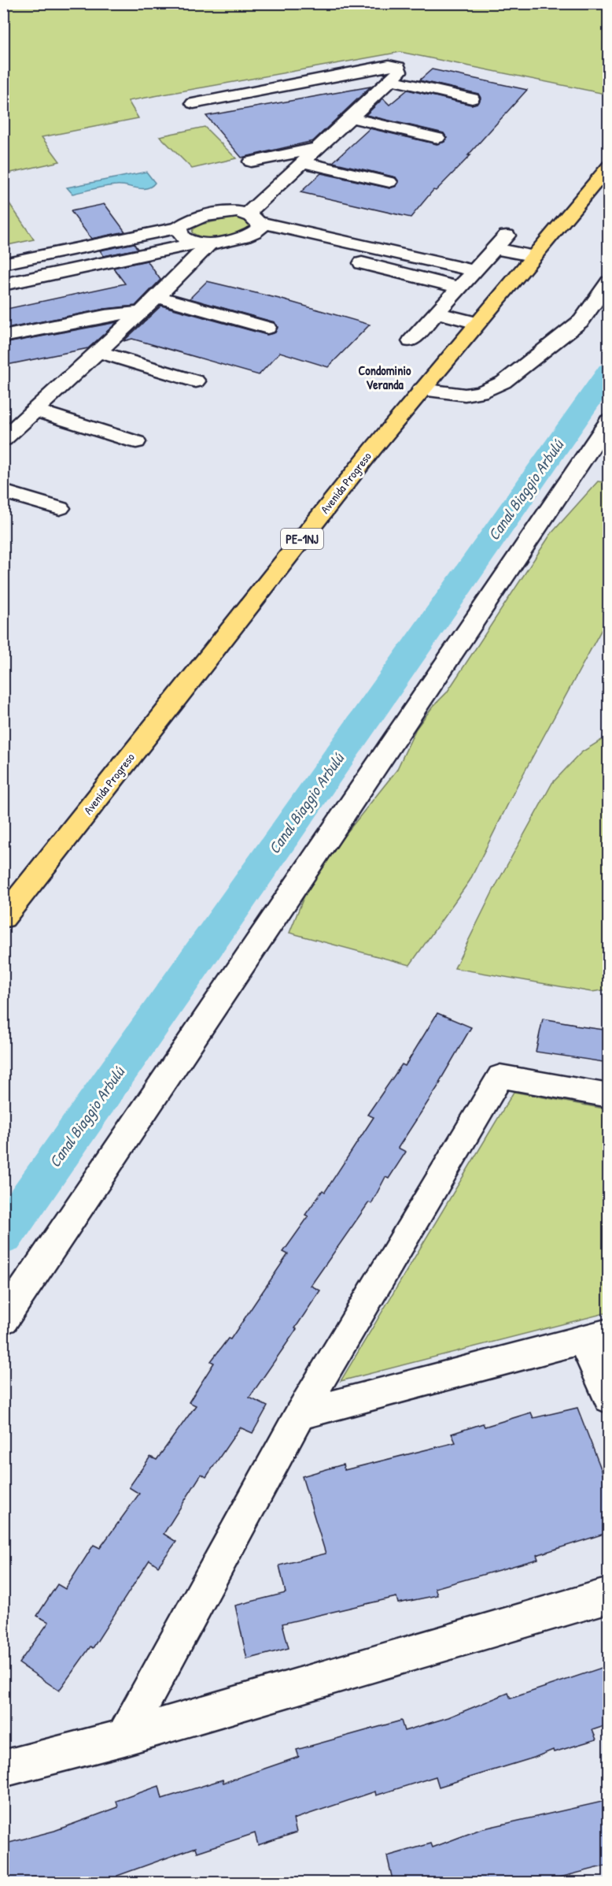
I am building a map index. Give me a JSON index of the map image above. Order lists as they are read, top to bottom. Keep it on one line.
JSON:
{"streets":{"main road":["Avenida Progreso","PE-1NJ"]},"districts":["Condominio Veranda"],"water":["Canal Biaggio Arbulú"]}
